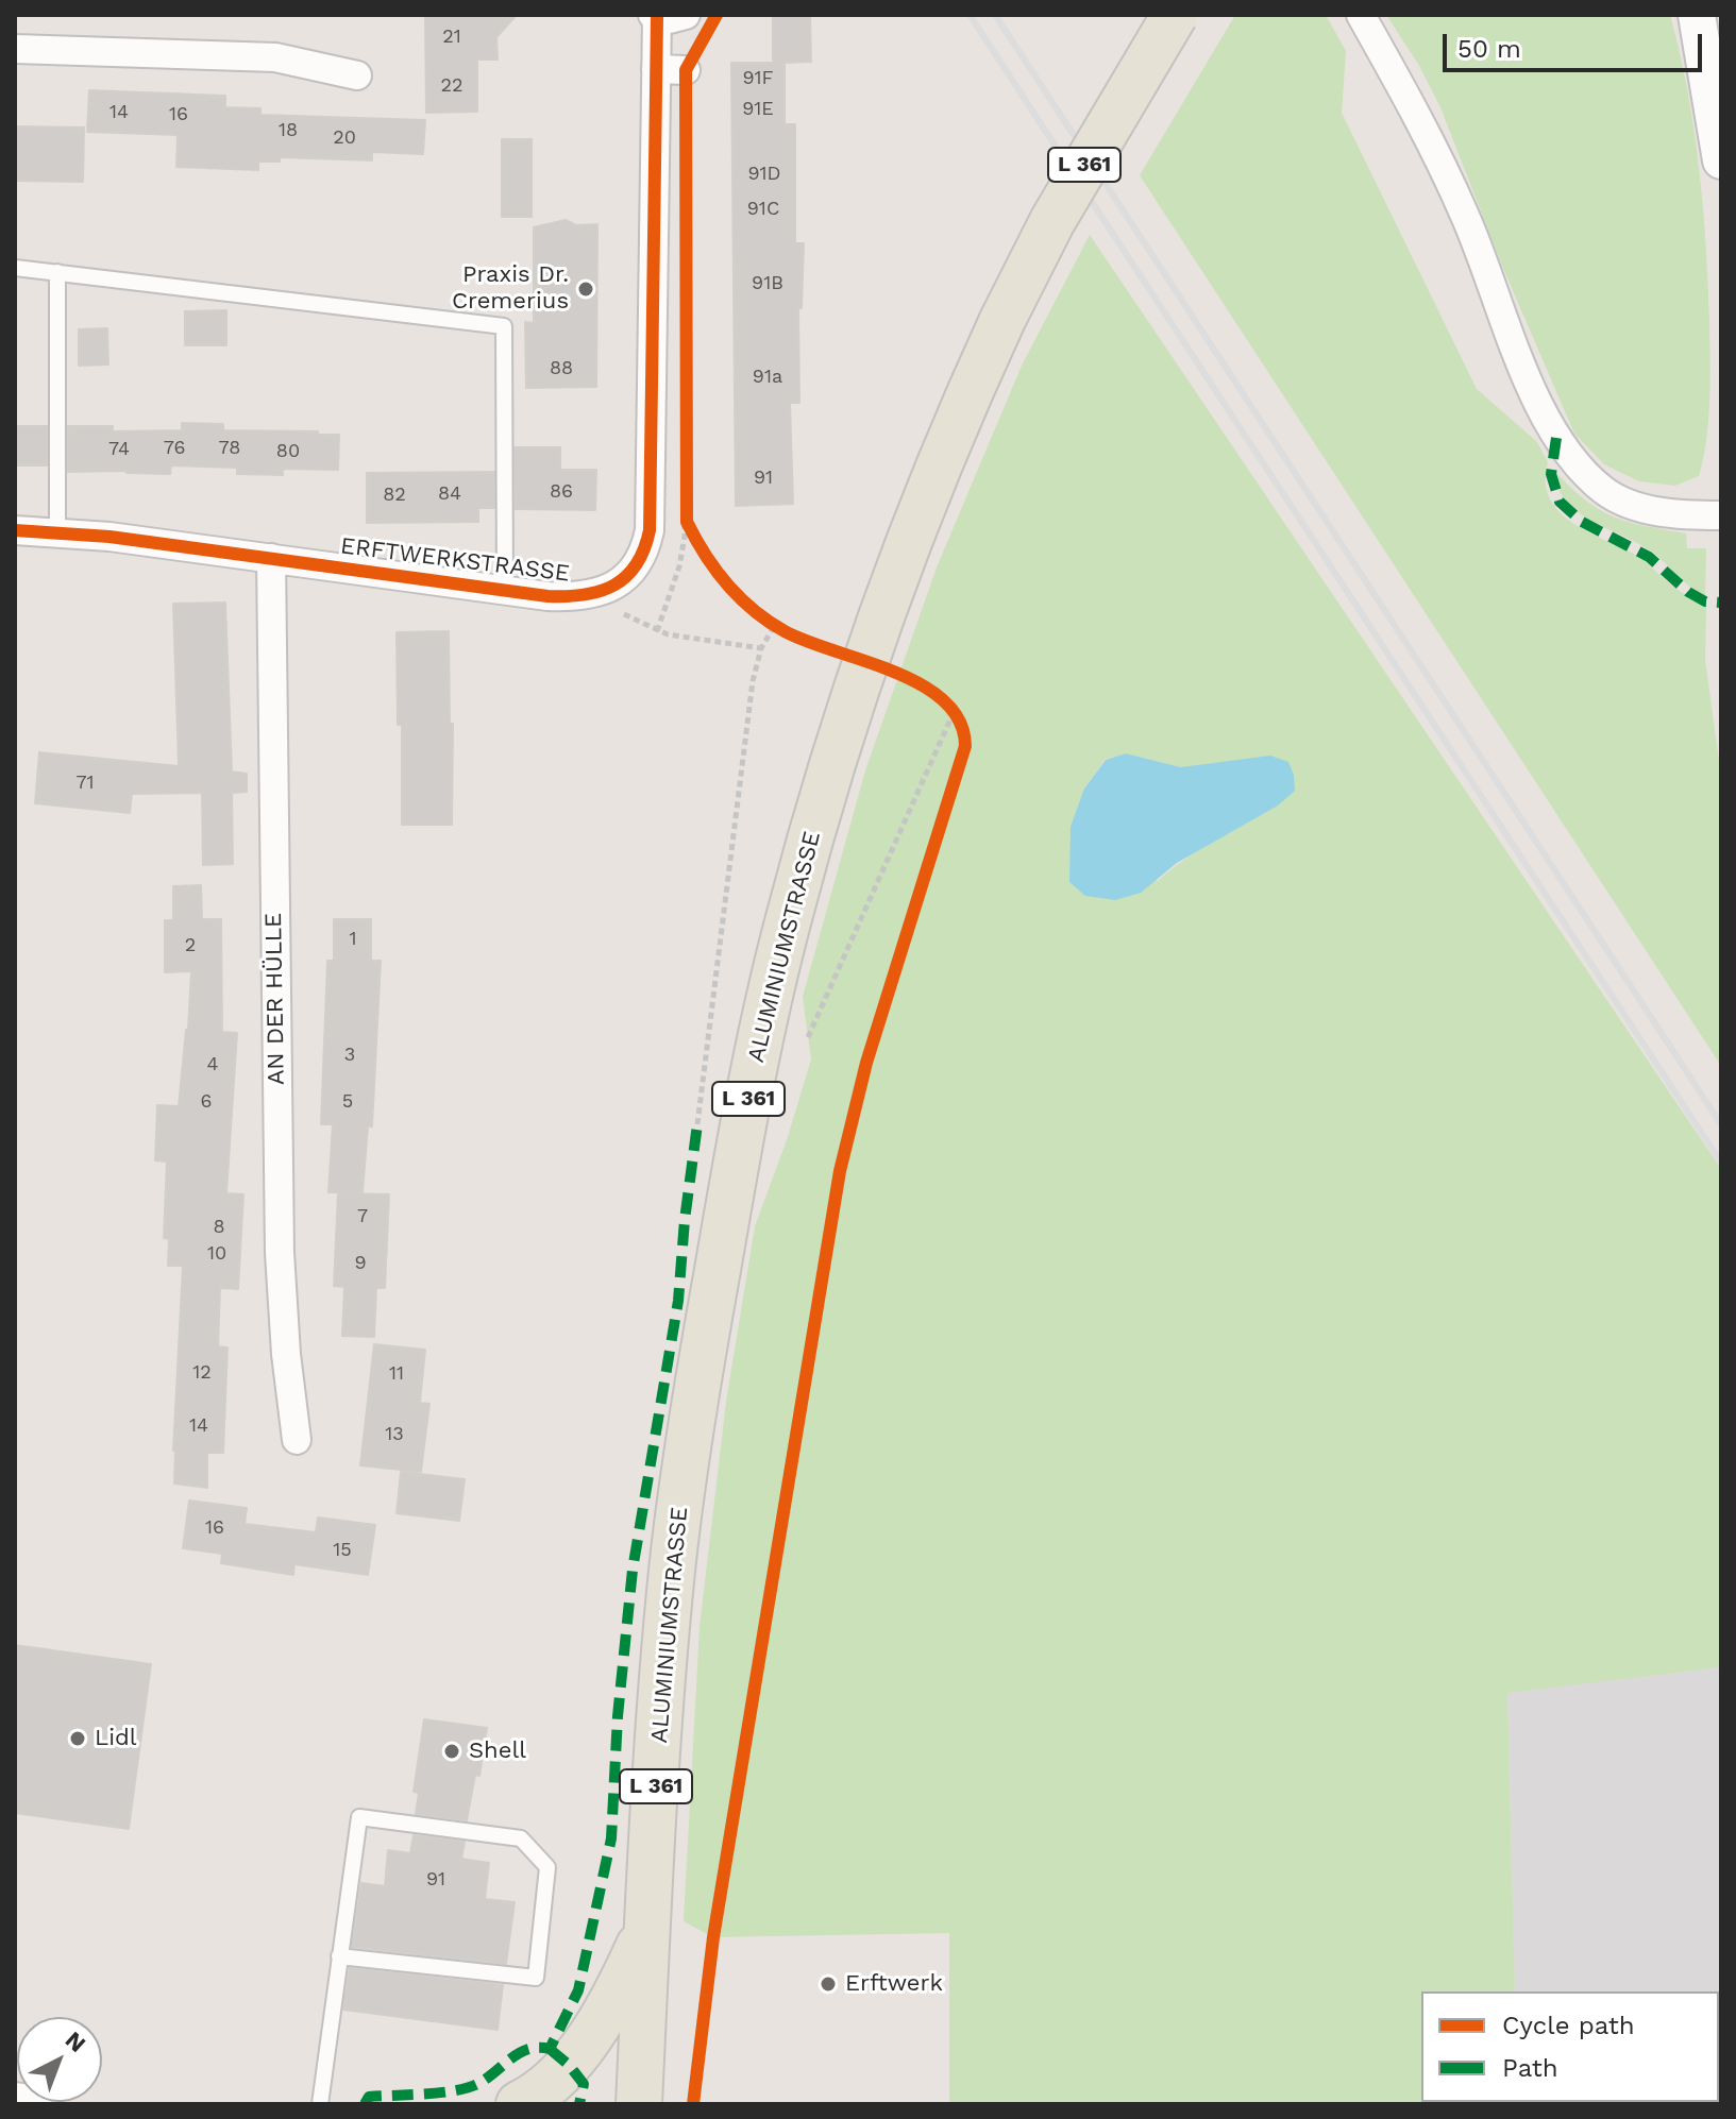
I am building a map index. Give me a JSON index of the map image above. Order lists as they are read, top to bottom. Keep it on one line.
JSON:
{"streets":{"main road":["L 361","ALUMINIUMSTRASSE"],"street":["ERFTWERKSTRASSE","AN DER HÜLLE"]},"crossings":[["ERFTWERKSTRASSE","AN DER HÜLLE"]],"places":["Praxis Dr. Cremerius","Lidl","Shell","Erftwerk"],"house_numbers":["21","91F","22","91E","14","16","18","20","91D","91C","91B","88","91a","76","78","74","80","91","86","84","82","71","1","2","3","4","6","5","7","8","10","9","12","11","14","13","16","15","91"],"legend":["Cycle path","Path"],"scale_bar":"50 m","north":"top right"}
